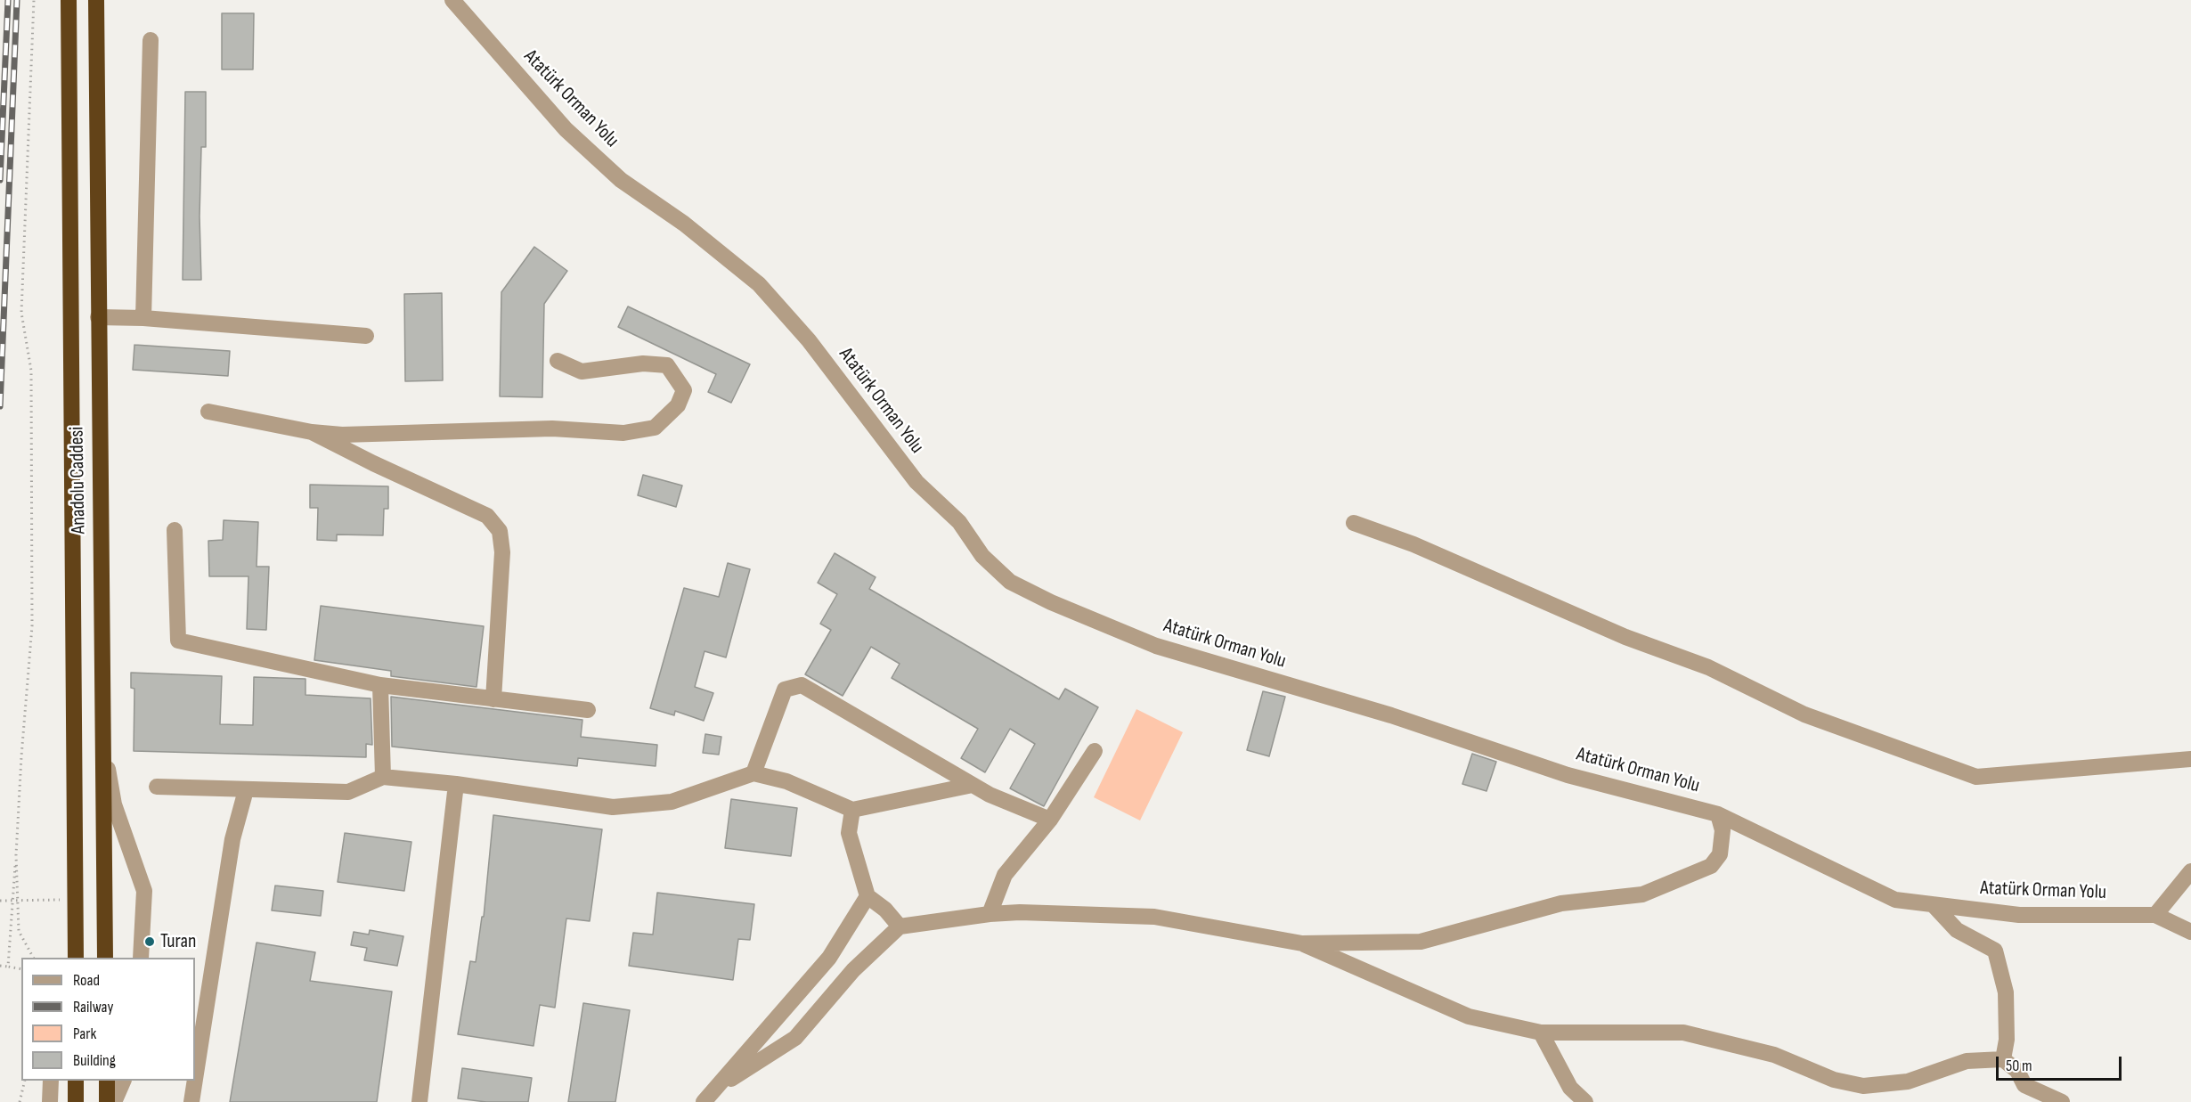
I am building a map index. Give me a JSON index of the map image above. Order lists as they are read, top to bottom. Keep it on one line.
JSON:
{"streets":{"highway":["Anadolu Caddesi"],"street":["Atatürk Orman Yolu"]},"places":["Turan"],"legend":["Road","Railway","Park","Building"],"scale_bar":"50 m"}
